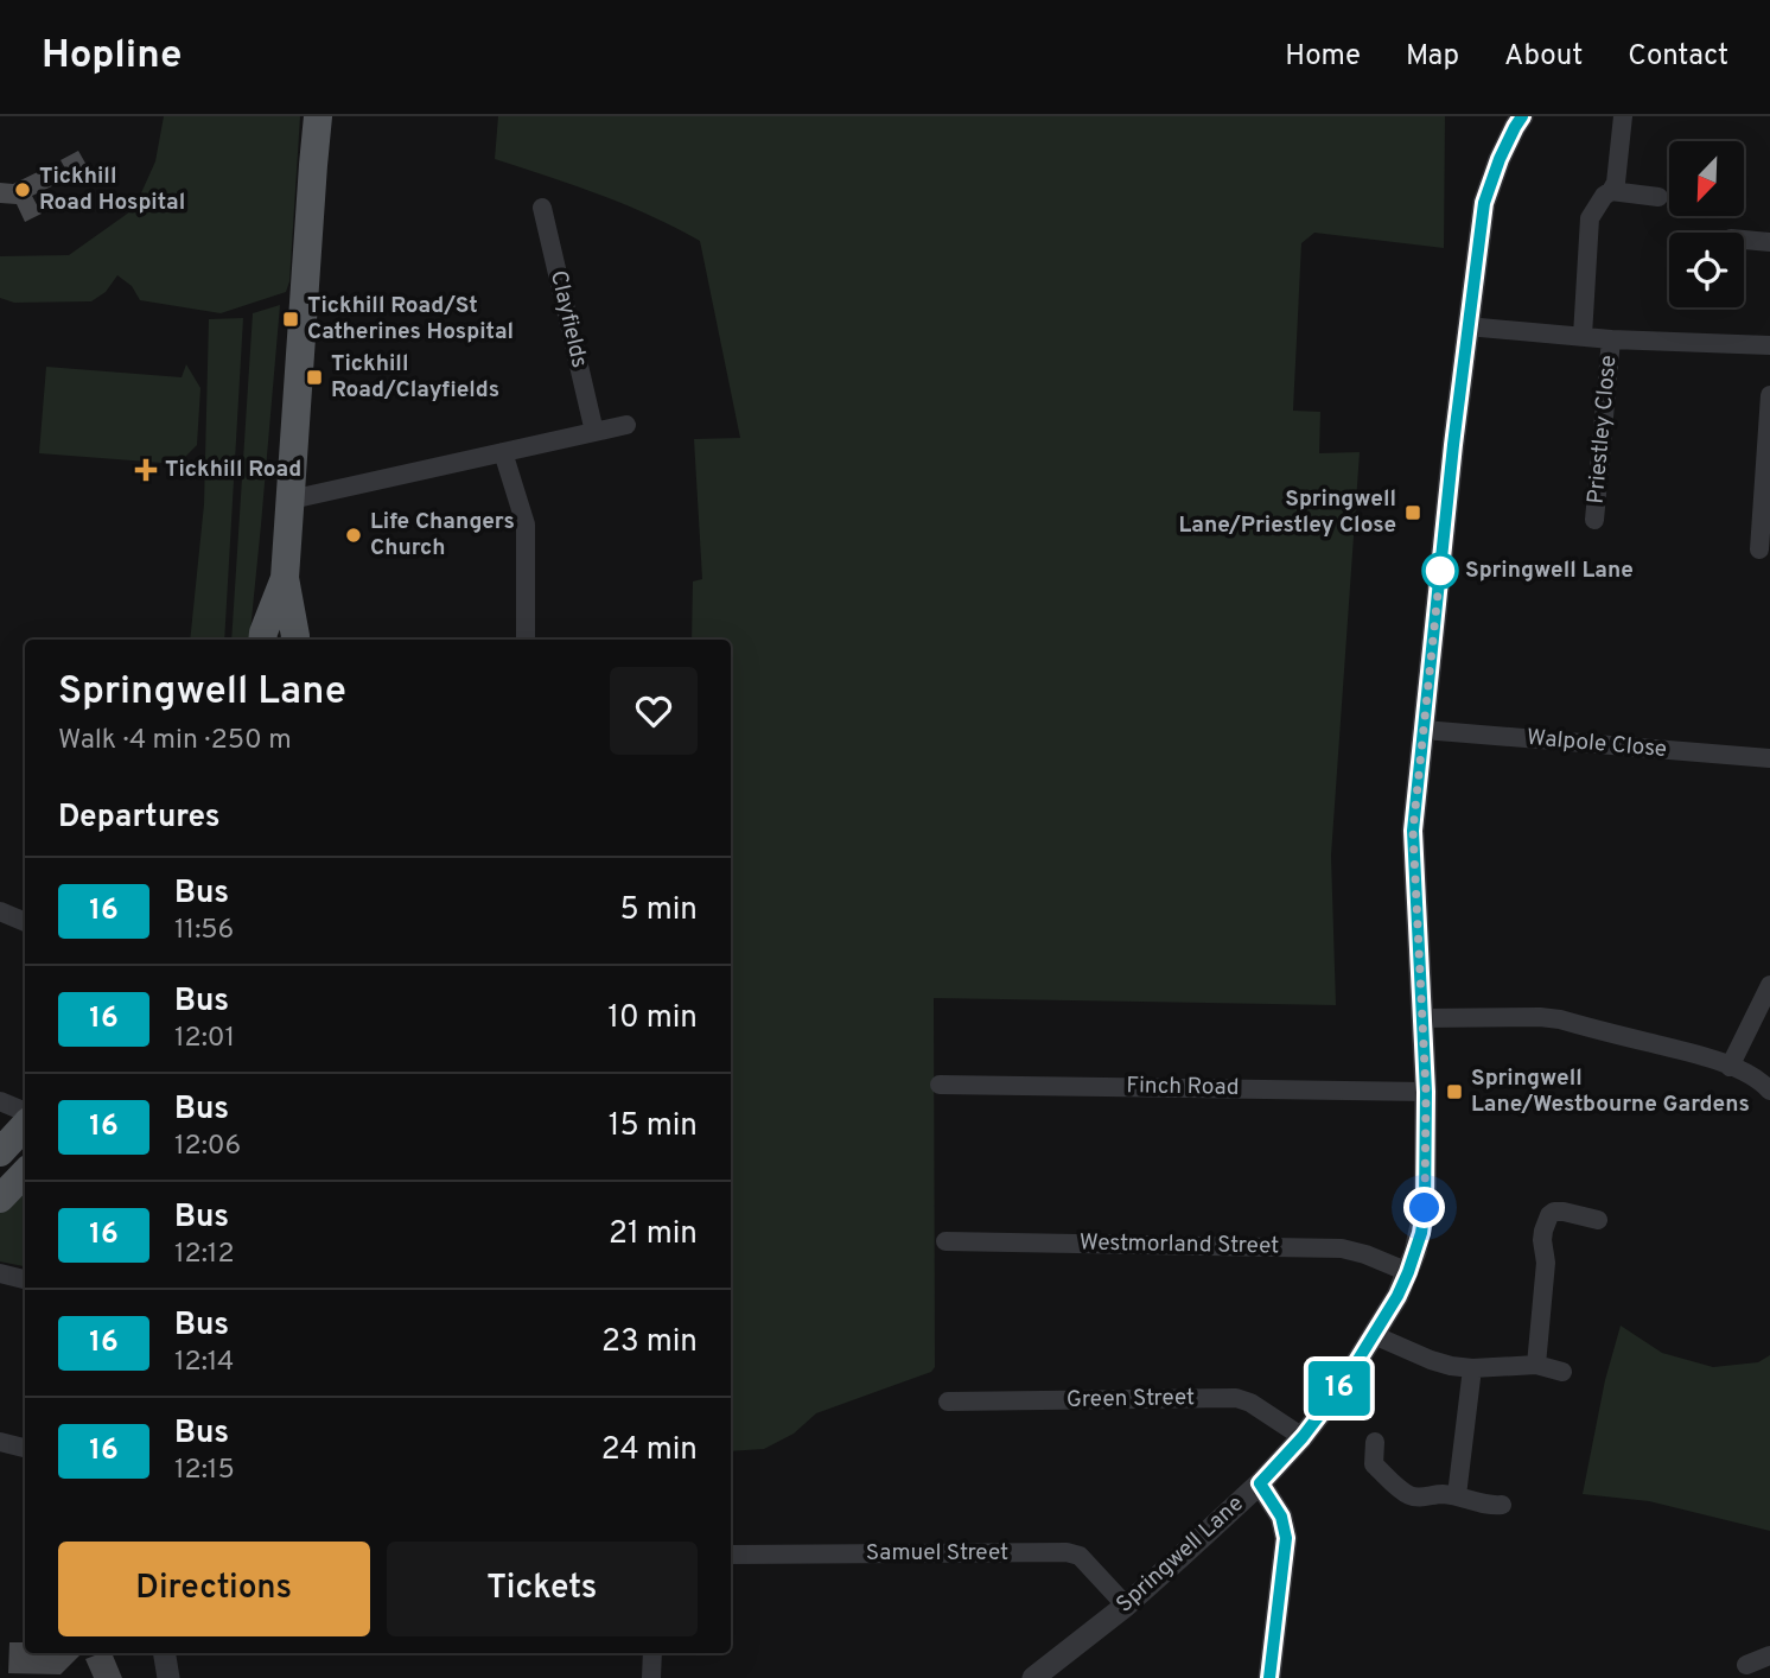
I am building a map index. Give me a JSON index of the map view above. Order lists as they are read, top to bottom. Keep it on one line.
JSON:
{"streets":{"street":["Clayfields","Priestley Close","Walpole Close","Finch Road","Westmorland Street","Green Street","Samuel Street","Springwell Lane"]},"crossings":[["Priestley Close","Springwell Lane"],["Walpole Close","Springwell Lane"],["Finch Road","Springwell Lane"],["Westmorland Street","Springwell Lane"],["Green Street","Springwell Lane"],["Samuel Street","Springwell Lane"]],"places":{"other":["Tickhill Road Hospital","Life Changers Church","Springwell Lane"],"transit":["Tickhill Road/St Catherines Hospital","Tickhill Road/Clayfields","Springwell Lane/Priestley Close","Springwell Lane/Westbourne Gardens"],"health":["Tickhill Road"]},"lines":["bus line 16"],"north":"bottom left","page":{"header":"Hopline","nav":["Home","Map","About","Contact"],"on_map":"16","heading":[["Springwell Lane","Walk · 4 min · 250 m"],"Departures"],"list":[{"mark":"16","name":"Bus","note":"11:56","value":"5 min"},{"mark":"16","name":"Bus","note":"12:01","value":"10 min"},{"mark":"16","name":"Bus","note":"12:06","value":"15 min"},{"mark":"16","name":"Bus","note":"12:12","value":"21 min"},{"mark":"16","name":"Bus","note":"12:14","value":"23 min"},{"mark":"16","name":"Bus","note":"12:15","value":"24 min"}],"buttons":["Directions","Tickets"]}}
